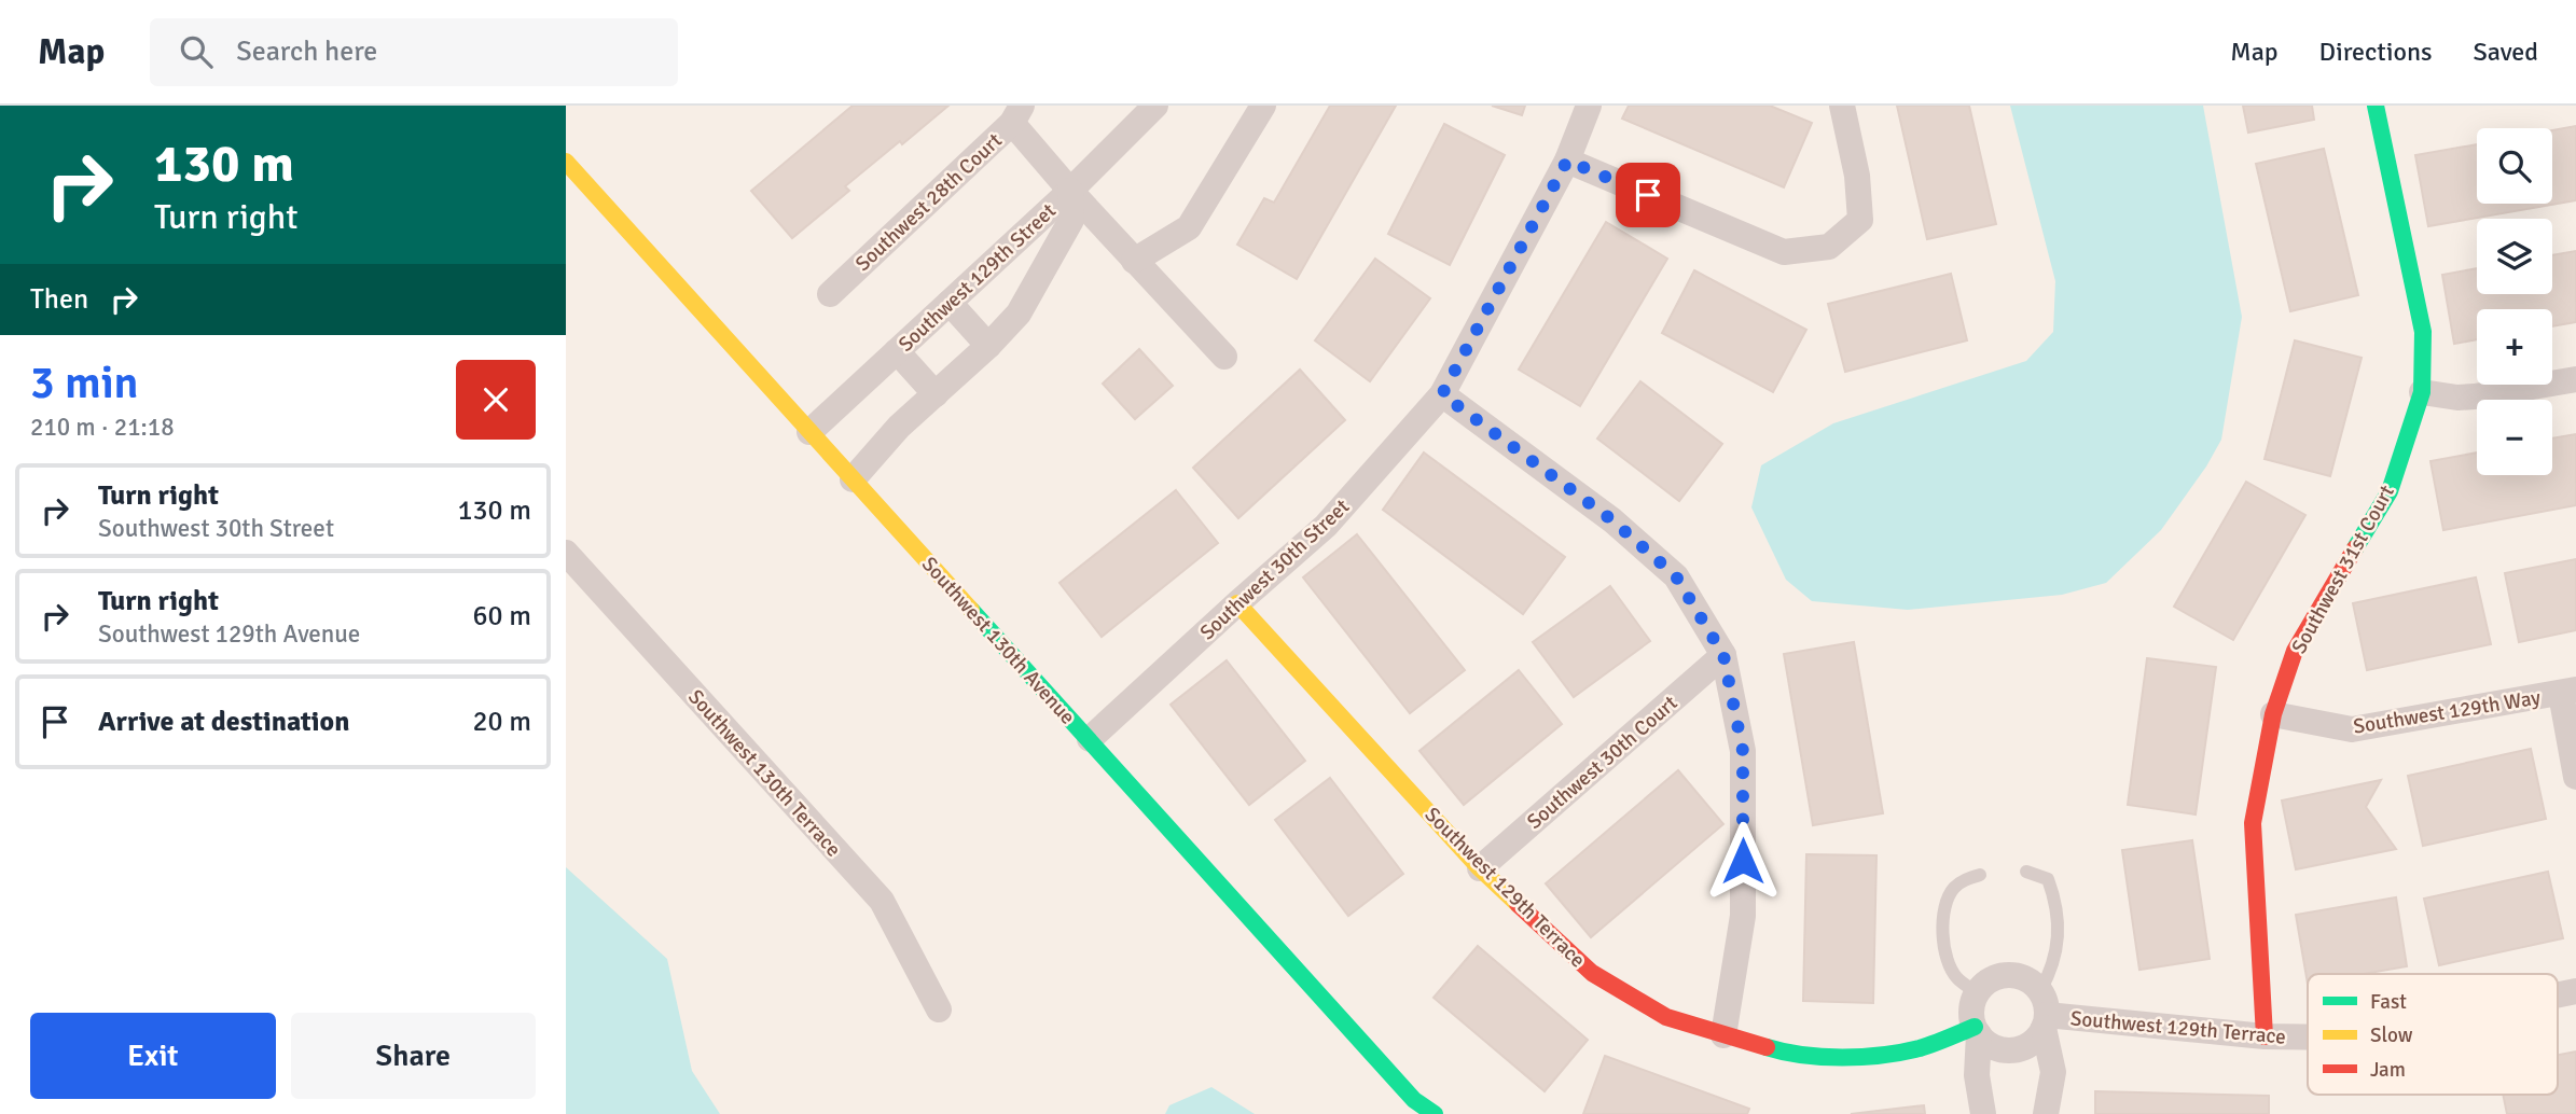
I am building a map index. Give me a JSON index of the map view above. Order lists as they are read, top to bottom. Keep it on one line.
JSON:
{"streets":{"street":["Southwest 28th Court","Southwest 129th Street","Southwest 30th Street","Southwest 31st Court","Southwest 130th Avenue","Southwest 129th Way","Southwest 30th Court","Southwest 130th Terrace","Southwest 129th Terrace"]},"crossings":[["Southwest 129th Street","Southwest 130th Avenue"],["Southwest 30th Street","Southwest 130th Avenue"],["Southwest 30th Street","Southwest 129th Terrace"],["Southwest 31st Court","Southwest 129th Way"],["Southwest 31st Court","Southwest 129th Terrace"],["Southwest 30th Court","Southwest 129th Terrace"]],"legend":["Fast","Slow","Jam"],"page":{"header":"Map","search":"Search here","nav":["Map","Directions","Saved"],"turn":["130 m","Turn right"],"map_buttons":["+","−"],"then":"Then","heading":["3 min","210 m · 21:18"],"list":[{"name":"Turn right","note":"Southwest 30th Street","value":"130 m"},{"name":"Turn right","note":"Southwest 129th Avenue","value":"60 m"},{"name":"Arrive at destination","value":"20 m"}],"buttons":["Exit","Share"]}}
